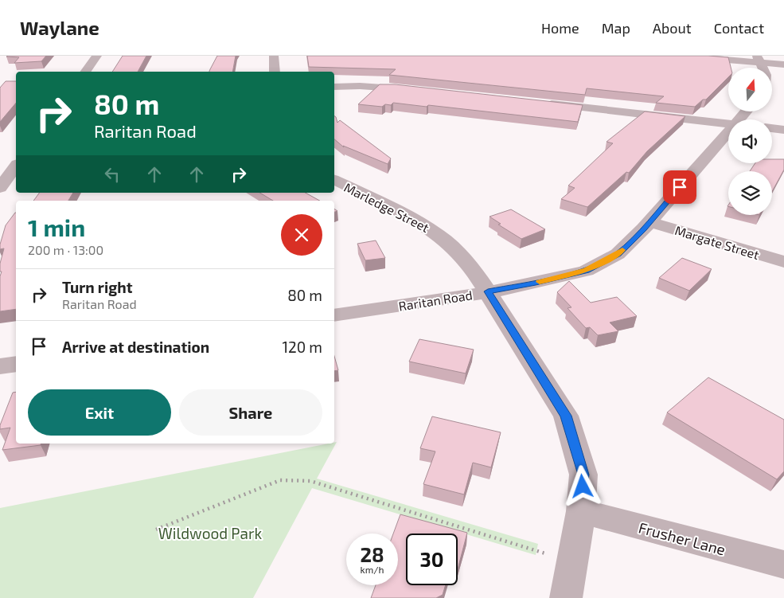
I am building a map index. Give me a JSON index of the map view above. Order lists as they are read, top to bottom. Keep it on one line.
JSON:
{"streets":{"street":["Marledge Street","Margate Street","Raritan Road","Frusher Lane"]},"crossings":[["Marledge Street","Raritan Road"],["Marledge Street","Frusher Lane"],["Margate Street","Raritan Road"]],"parks":["Wildwood Park"],"north":"top","page":{"header":"Waylane","nav":["Home","Map","About","Contact"],"turn":["80 m","Raritan Road"],"heading":["1 min","200 m · 13:00"],"list":[{"name":"Turn right","note":"Raritan Road","value":"80 m"},{"name":"Arrive at destination","value":"120 m"}],"buttons":["Exit","Share"],"speed":"28 km/h","limit":"30"}}
